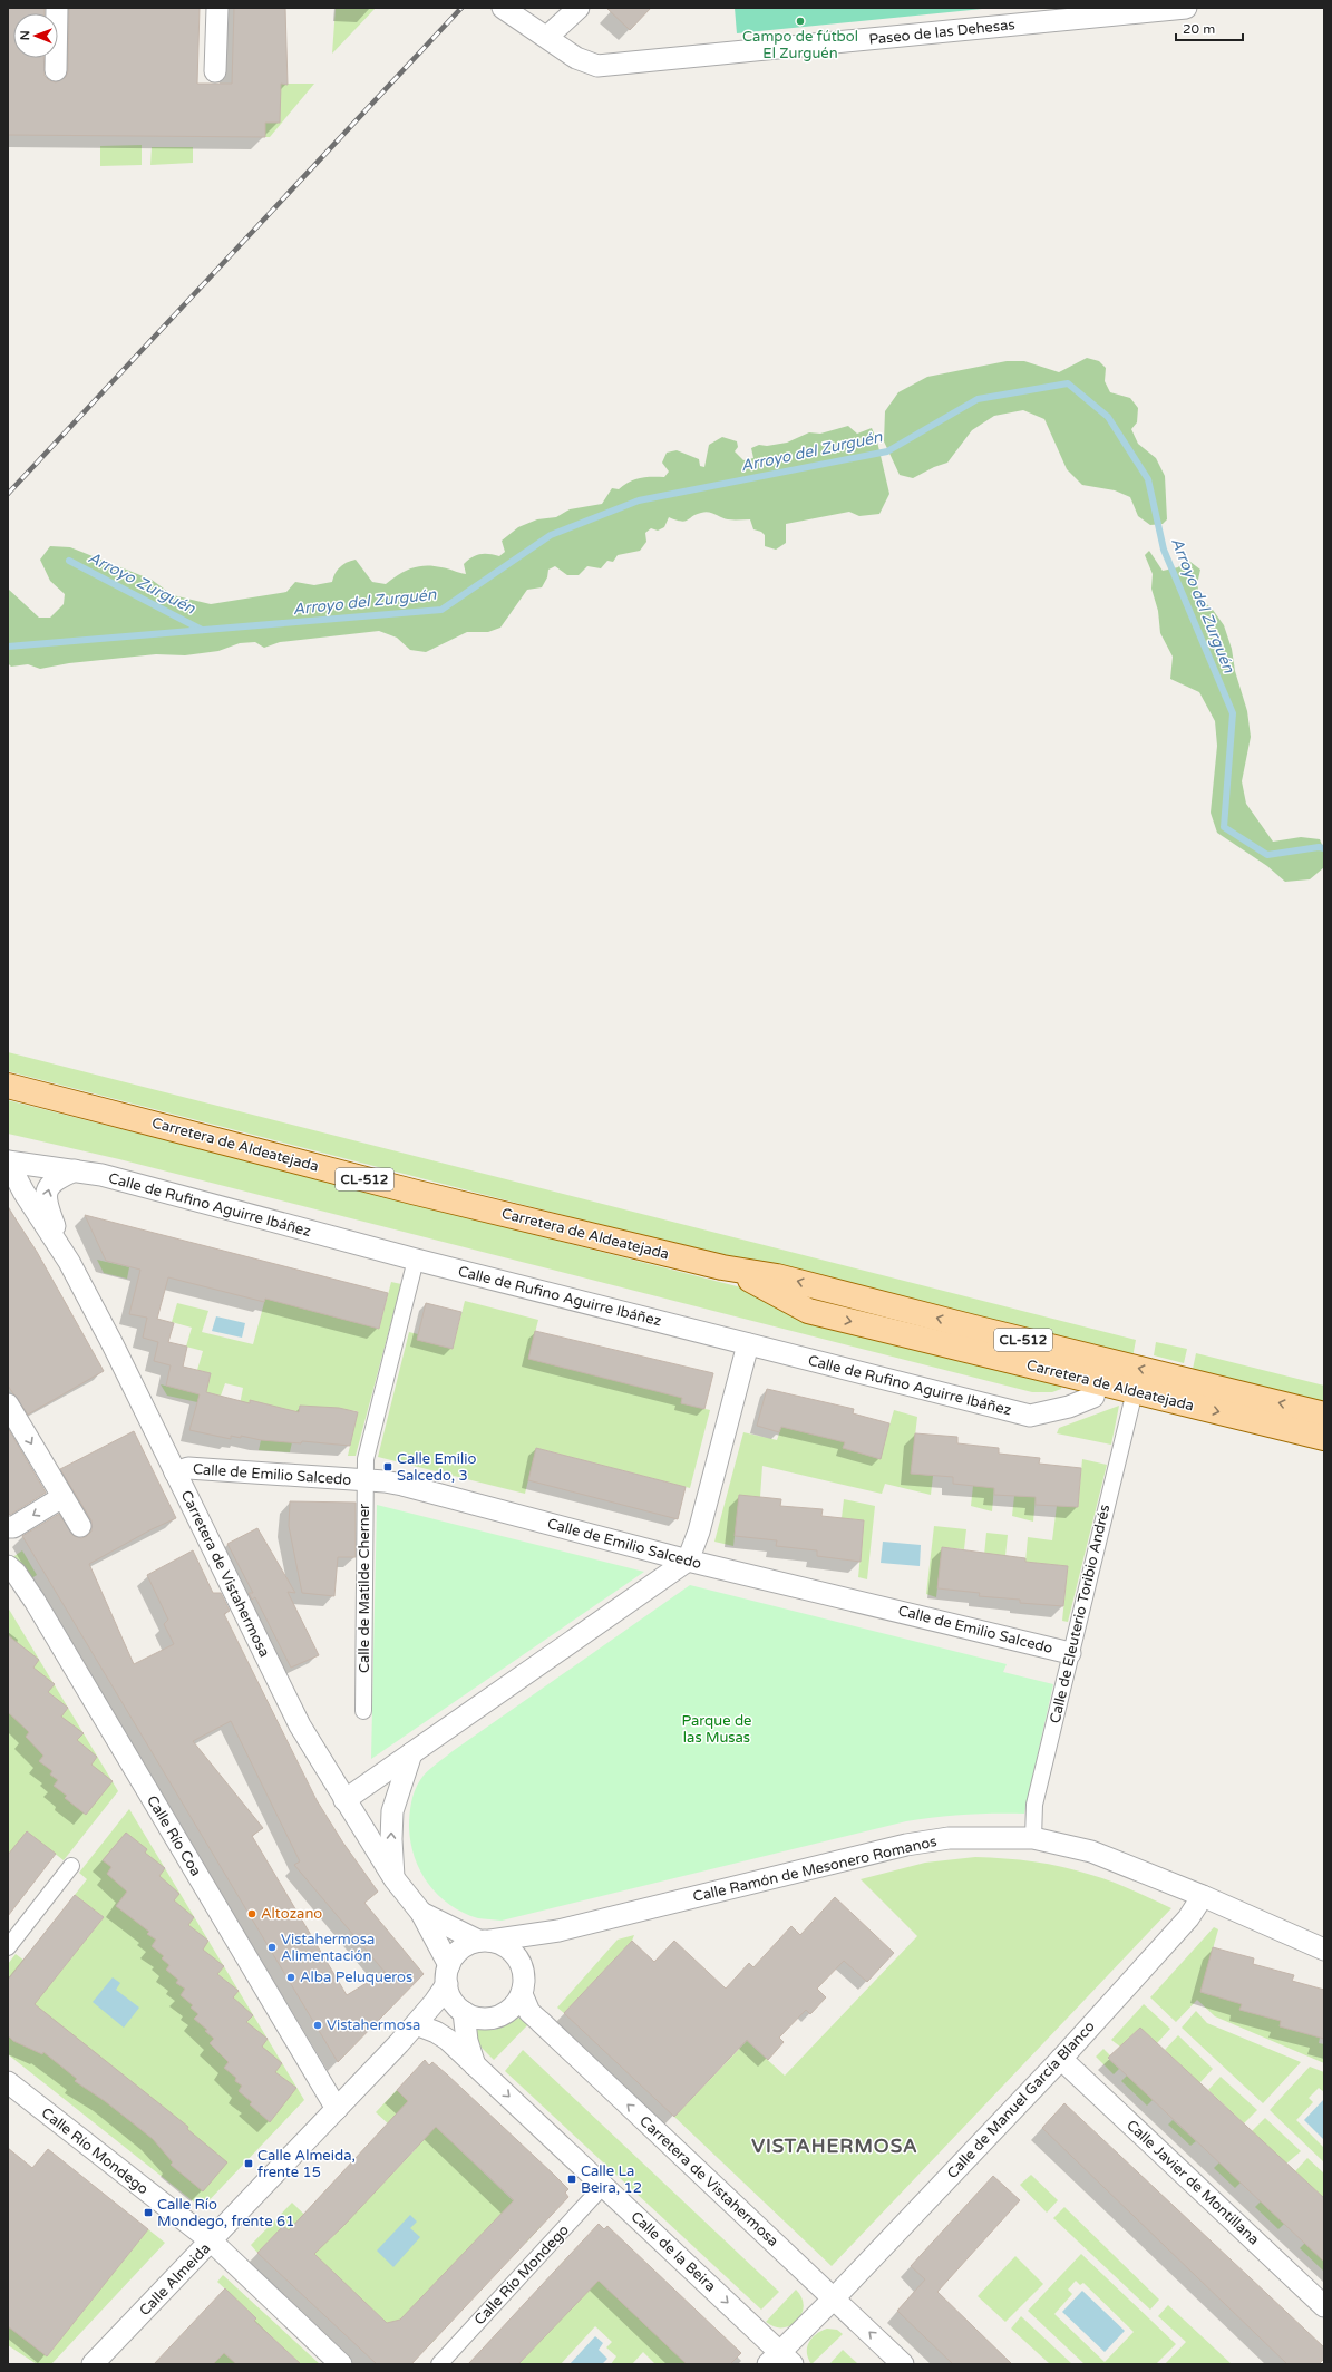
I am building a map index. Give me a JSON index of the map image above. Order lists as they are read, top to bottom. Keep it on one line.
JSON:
{"streets":{"main road":["Carretera de Aldeatejada","CL-512"],"street":["Paseo de las Dehesas","Calle de Rufino Aguirre Ibáñez","Calle de Emilio Salcedo","Carretera de Vistahermosa","Calle de Matilde Cherner","Calle de Eleuterio Toribio Andrés","Calle Río Coa","Calle Ramón de Mesonero Romanos","Calle de Manuel García Blanco","Calle Río Mondego","Calle Javier de Montillana","Calle de la Beira","Calle Almeida"]},"crossings":[["Carretera de Aldeatejada","Calle de Rufino Aguirre Ibáñez"],["Carretera de Aldeatejada","Calle de Eleuterio Toribio Andrés"],["Calle de Rufino Aguirre Ibáñez","Carretera de Vistahermosa"],["Calle de Rufino Aguirre Ibáñez","Calle de Matilde Cherner"],["Calle de Emilio Salcedo","Carretera de Vistahermosa"],["Calle de Emilio Salcedo","Calle de Matilde Cherner"],["Calle de Emilio Salcedo","Calle de Eleuterio Toribio Andrés"],["Carretera de Vistahermosa","Calle Ramón de Mesonero Romanos"],["Carretera de Vistahermosa","Calle de Manuel García Blanco"],["Carretera de Vistahermosa","Calle de la Beira"],["Carretera de Vistahermosa","Calle Almeida"],["Calle de Eleuterio Toribio Andrés","Calle Ramón de Mesonero Romanos"],["Calle Río Coa","Calle Almeida"],["Calle Ramón de Mesonero Romanos","Calle de Manuel García Blanco"],["Calle Ramón de Mesonero Romanos","Calle de la Beira"],["Calle Ramón de Mesonero Romanos","Calle Almeida"],["Calle de Manuel García Blanco","Calle Javier de Montillana"],["Calle de Manuel García Blanco","Calle de la Beira"],["Calle Río Mondego","Calle de la Beira"],["Calle Río Mondego","Calle Almeida"],["Calle de la Beira","Calle Almeida"]],"one_way":["Carretera de Vistahermosa","Calle de la Beira"],"districts":["VISTAHERMOSA"],"water":["Arroyo del Zurguén","Arroyo Zurguén"],"parks":["Parque de las Musas"],"places":{"other":["Campo de fútbol El Zurguén","Altozano","Vistahermosa Alimentación","Alba Peluqueros","Vistahermosa"],"transit":["Calle Emilio Salcedo, 3","Calle Almeida, frente 15","Calle La Beira, 12","Calle Río Mondego, frente 61"]},"scale_bar":"20 m","north":"left"}
